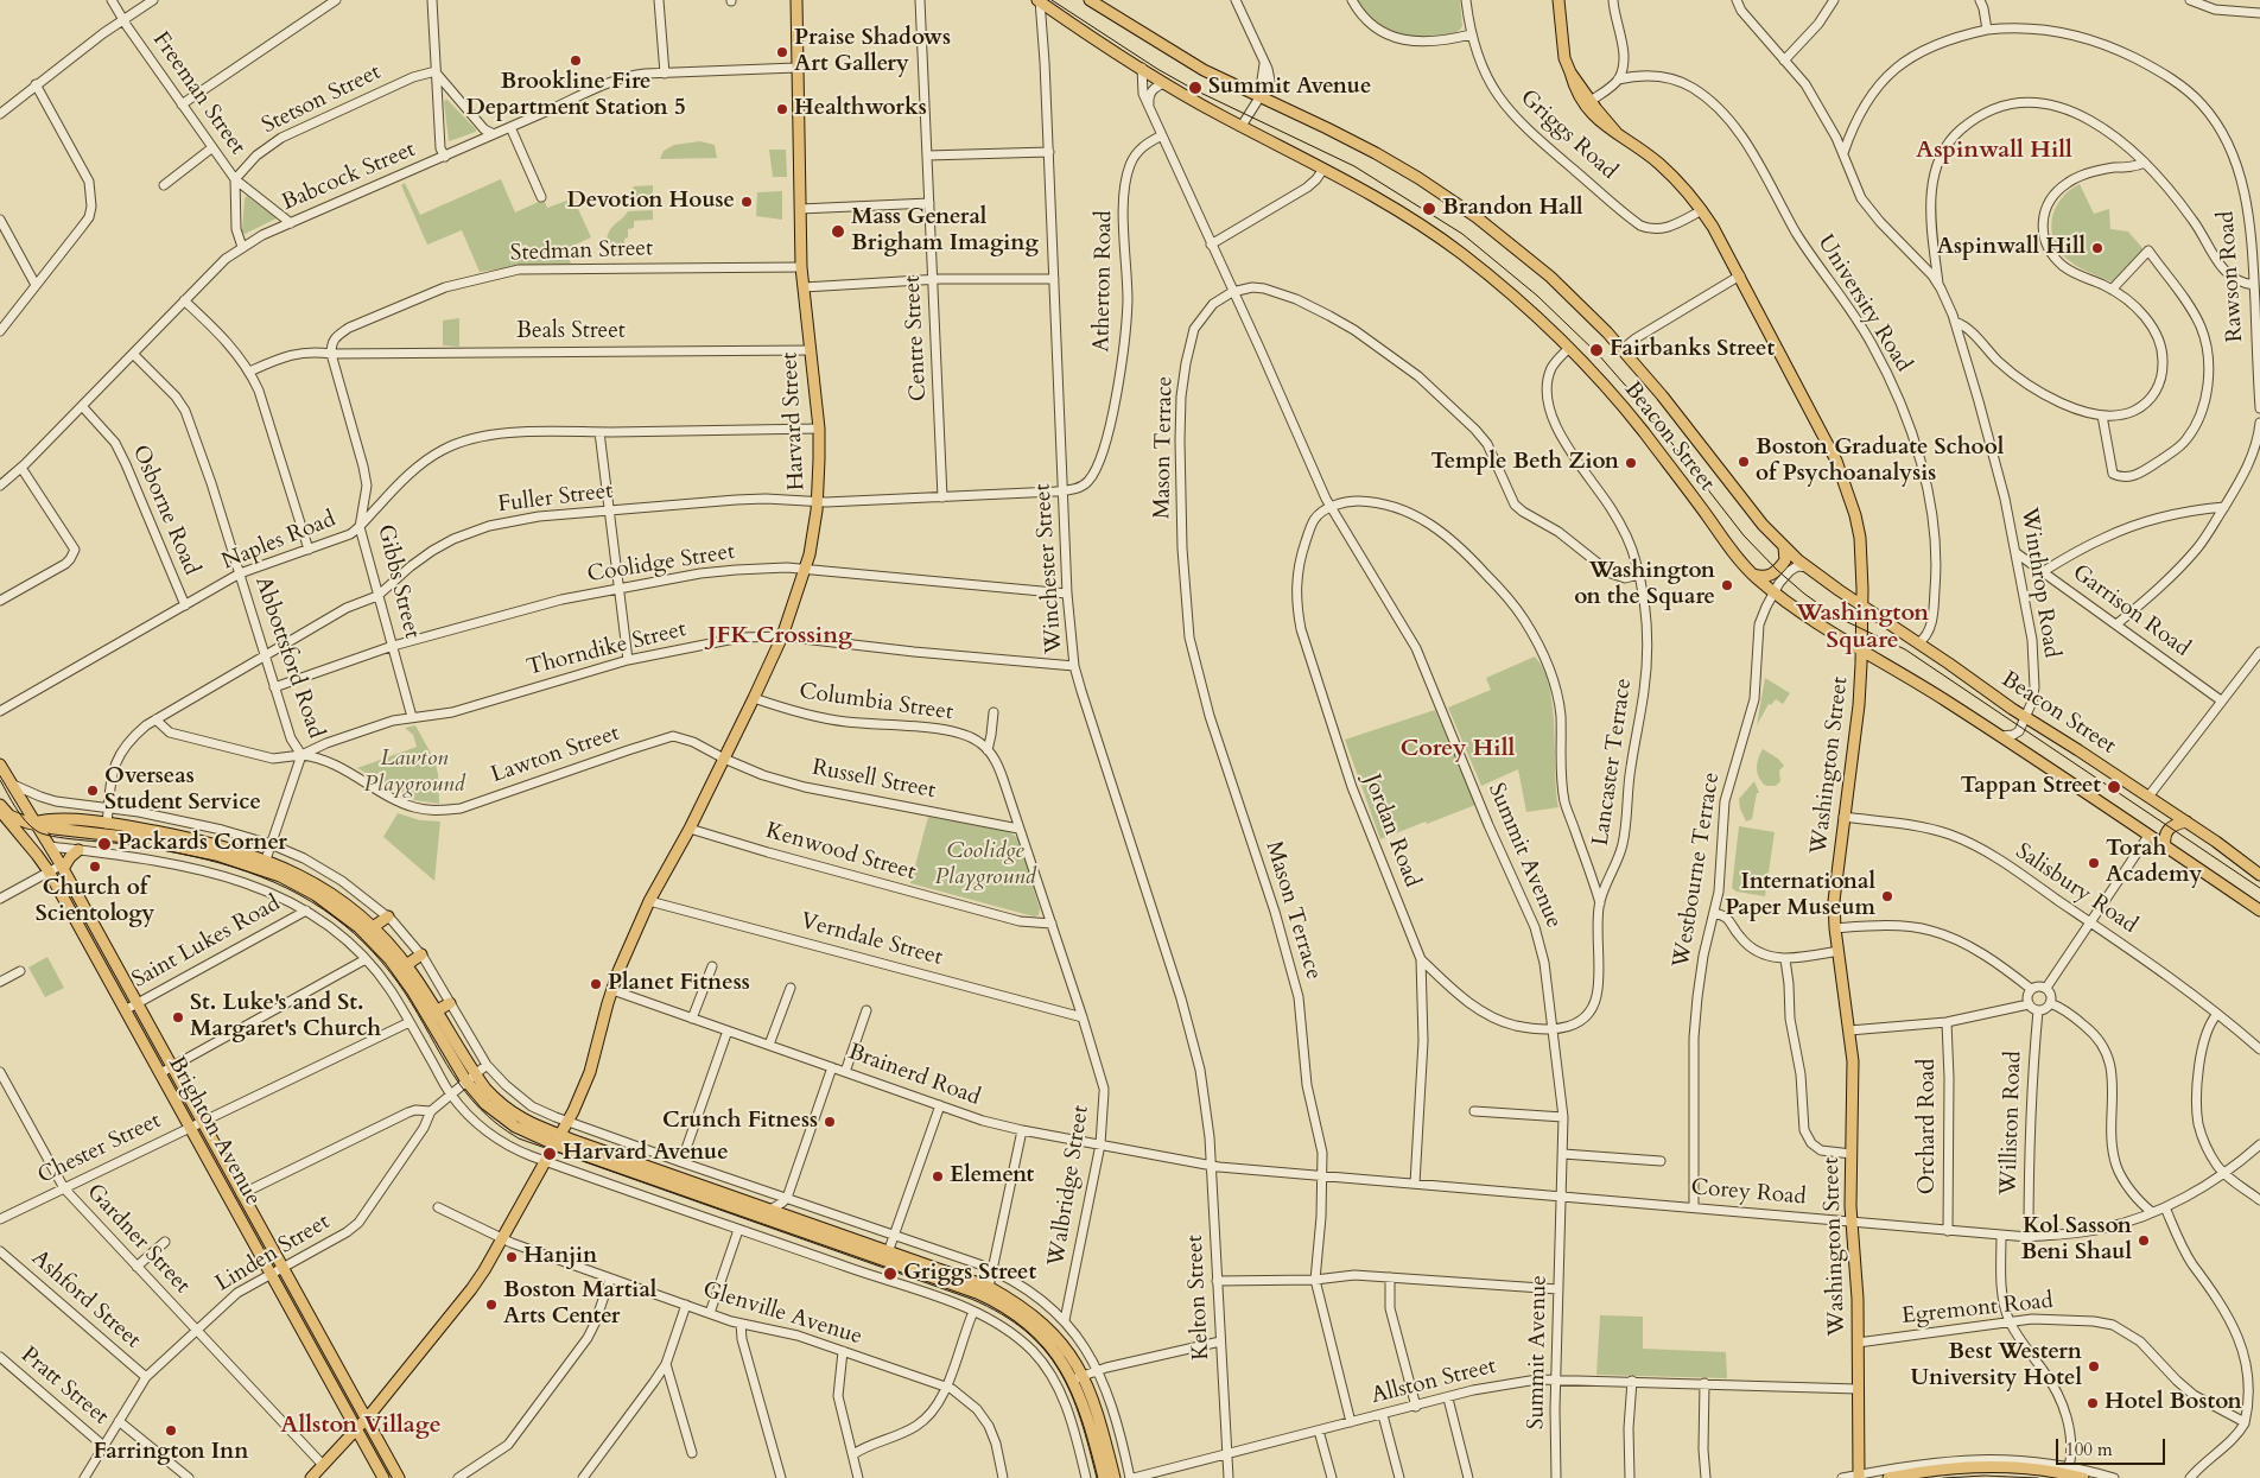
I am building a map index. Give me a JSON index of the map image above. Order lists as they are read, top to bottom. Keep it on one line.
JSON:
{"streets":{"main road":["Harvard Street","Beacon Street","Washington Street","Brighton Avenue"],"street":["Freeman Street","Stetson Street","Griggs Road","Babcock Street","Stedman Street","Rawson Road","Atherton Road","University Road","Beals Street","Centre Street","Mason Terrace","Fuller Street","Osborne Road","Naples Road","Coolidge Street","Winchester Street","Gibbs Street","Winthrop Road","Garrison Road","Thorndike Street","Abbottsford Road","Columbia Street","Lawton Street","Lancaster Terrace","Russell Street","Jordan Road","Kenwood Street","Summit Avenue","Westbourne Terrace","Salisbury Road","Verndale Street","Saint Lukes Road","Brainerd Road","Williston Road","Orchard Road","Chester Street","Walbridge Street","Corey Road","Gardner Street","Linden Street","Kelton Street","Ashford Street","Egremont Road","Glenville Avenue","Allston Street","Pratt Street"]},"crossings":[["Freeman Street","Stetson Street"],["Freeman Street","Babcock Street"],["Griggs Road","Washington Street"],["Babcock Street","Harvard Street"],["Babcock Street","Osborne Road"],["Babcock Street","Abbottsford Road"],["Stedman Street","Beals Street"],["Stedman Street","Harvard Street"],["Stedman Street","Gibbs Street"],["Rawson Road","Winthrop Road"],["Atherton Road","Fuller Street"],["Atherton Road","Winchester Street"],["Atherton Road","Summit Avenue"],["University Road","Beacon Street"],["Beals Street","Harvard Street"],["Beals Street","Gibbs Street"],["Centre Street","Fuller Street"],["Harvard Street","Fuller Street"],["Harvard Street","Naples Road"],["Harvard Street","Coolidge Street"],["Harvard Street","Thorndike Street"],["Harvard Street","Columbia Street"],["Harvard Street","Lawton Street"],["Harvard Street","Russell Street"],["Harvard Street","Kenwood Street"],["Harvard Street","Verndale Street"],["Harvard Street","Brainerd Road"],["Beacon Street","Winchester Street"],["Beacon Street","Winthrop Road"],["Beacon Street","Lancaster Terrace"],["Beacon Street","Washington Street"],["Beacon Street","Summit Avenue"],["Beacon Street","Westbourne Terrace"],["Mason Terrace","Lancaster Terrace"],["Mason Terrace","Summit Avenue"],["Mason Terrace","Corey Road"],["Mason Terrace","Allston Street"],["Fuller Street","Winchester Street"],["Fuller Street","Gibbs Street"],["Fuller Street","Abbottsford Road"],["Osborne Road","Naples Road"],["Naples Road","Gibbs Street"],["Naples Road","Abbottsford Road"],["Coolidge Street","Winchester Street"],["Coolidge Street","Gibbs Street"],["Coolidge Street","Abbottsford Road"],["Winchester Street","Thorndike Street"],["Winchester Street","Kelton Street"],["Gibbs Street","Thorndike Street"],["Winthrop Road","Garrison Road"],["Thorndike Street","Abbottsford Road"],["Thorndike Street","Lawton Street"],["Abbottsford Road","Lawton Street"],["Lawton Street","Russell Street"],["Lancaster Terrace","Jordan Road"],["Lancaster Terrace","Summit Avenue"],["Washington Street","Salisbury Road"],["Washington Street","Corey Road"],["Washington Street","Egremont Road"],["Washington Street","Allston Street"],["Jordan Road","Summit Avenue"],["Jordan Road","Corey Road"],["Summit Avenue","Corey Road"],["Summit Avenue","Allston Street"],["Westbourne Terrace","Corey Road"],["Verndale Street","Walbridge Street"],["Saint Lukes Road","Brighton Avenue"],["Brainerd Road","Walbridge Street"],["Brainerd Road","Corey Road"],["Brainerd Road","Kelton Street"],["Williston Road","Corey Road"],["Orchard Road","Corey Road"],["Brighton Avenue","Chester Street"],["Brighton Avenue","Linden Street"],["Chester Street","Gardner Street"],["Corey Road","Kelton Street"],["Gardner Street","Linden Street"],["Linden Street","Ashford Street"],["Linden Street","Pratt Street"],["Kelton Street","Allston Street"]],"districts":["Aspinwall Hill","Washington Square","JFK Crossing","Corey Hill","Allston Village"],"parks":["Lawton Playground","Coolidge Playground"],"places":["Praise Shadows Art Gallery","Brookline Fire Department Station 5","Summit Avenue","Healthworks","Devotion House","Brandon Hall","Mass General Brigham Imaging","Aspinwall Hill","Fairbanks Street","Boston Graduate School of Psychoanalysis","Temple Beth Zion","Washington on the Square","Tappan Street","Overseas Student Service","Packards Corner","Torah Academy","Church of Scientology","International Paper Museum","Planet Fitness","St. Luke's and St. Margaret's Church","Crunch Fitness","Harvard Avenue","Element","Kol Sasson Beni Shaul","Hanjin","Griggs Street","Boston Martial Arts Center","Best Western University Hotel","Hotel Boston","Farrington Inn"],"scale_bar":"100 m"}
